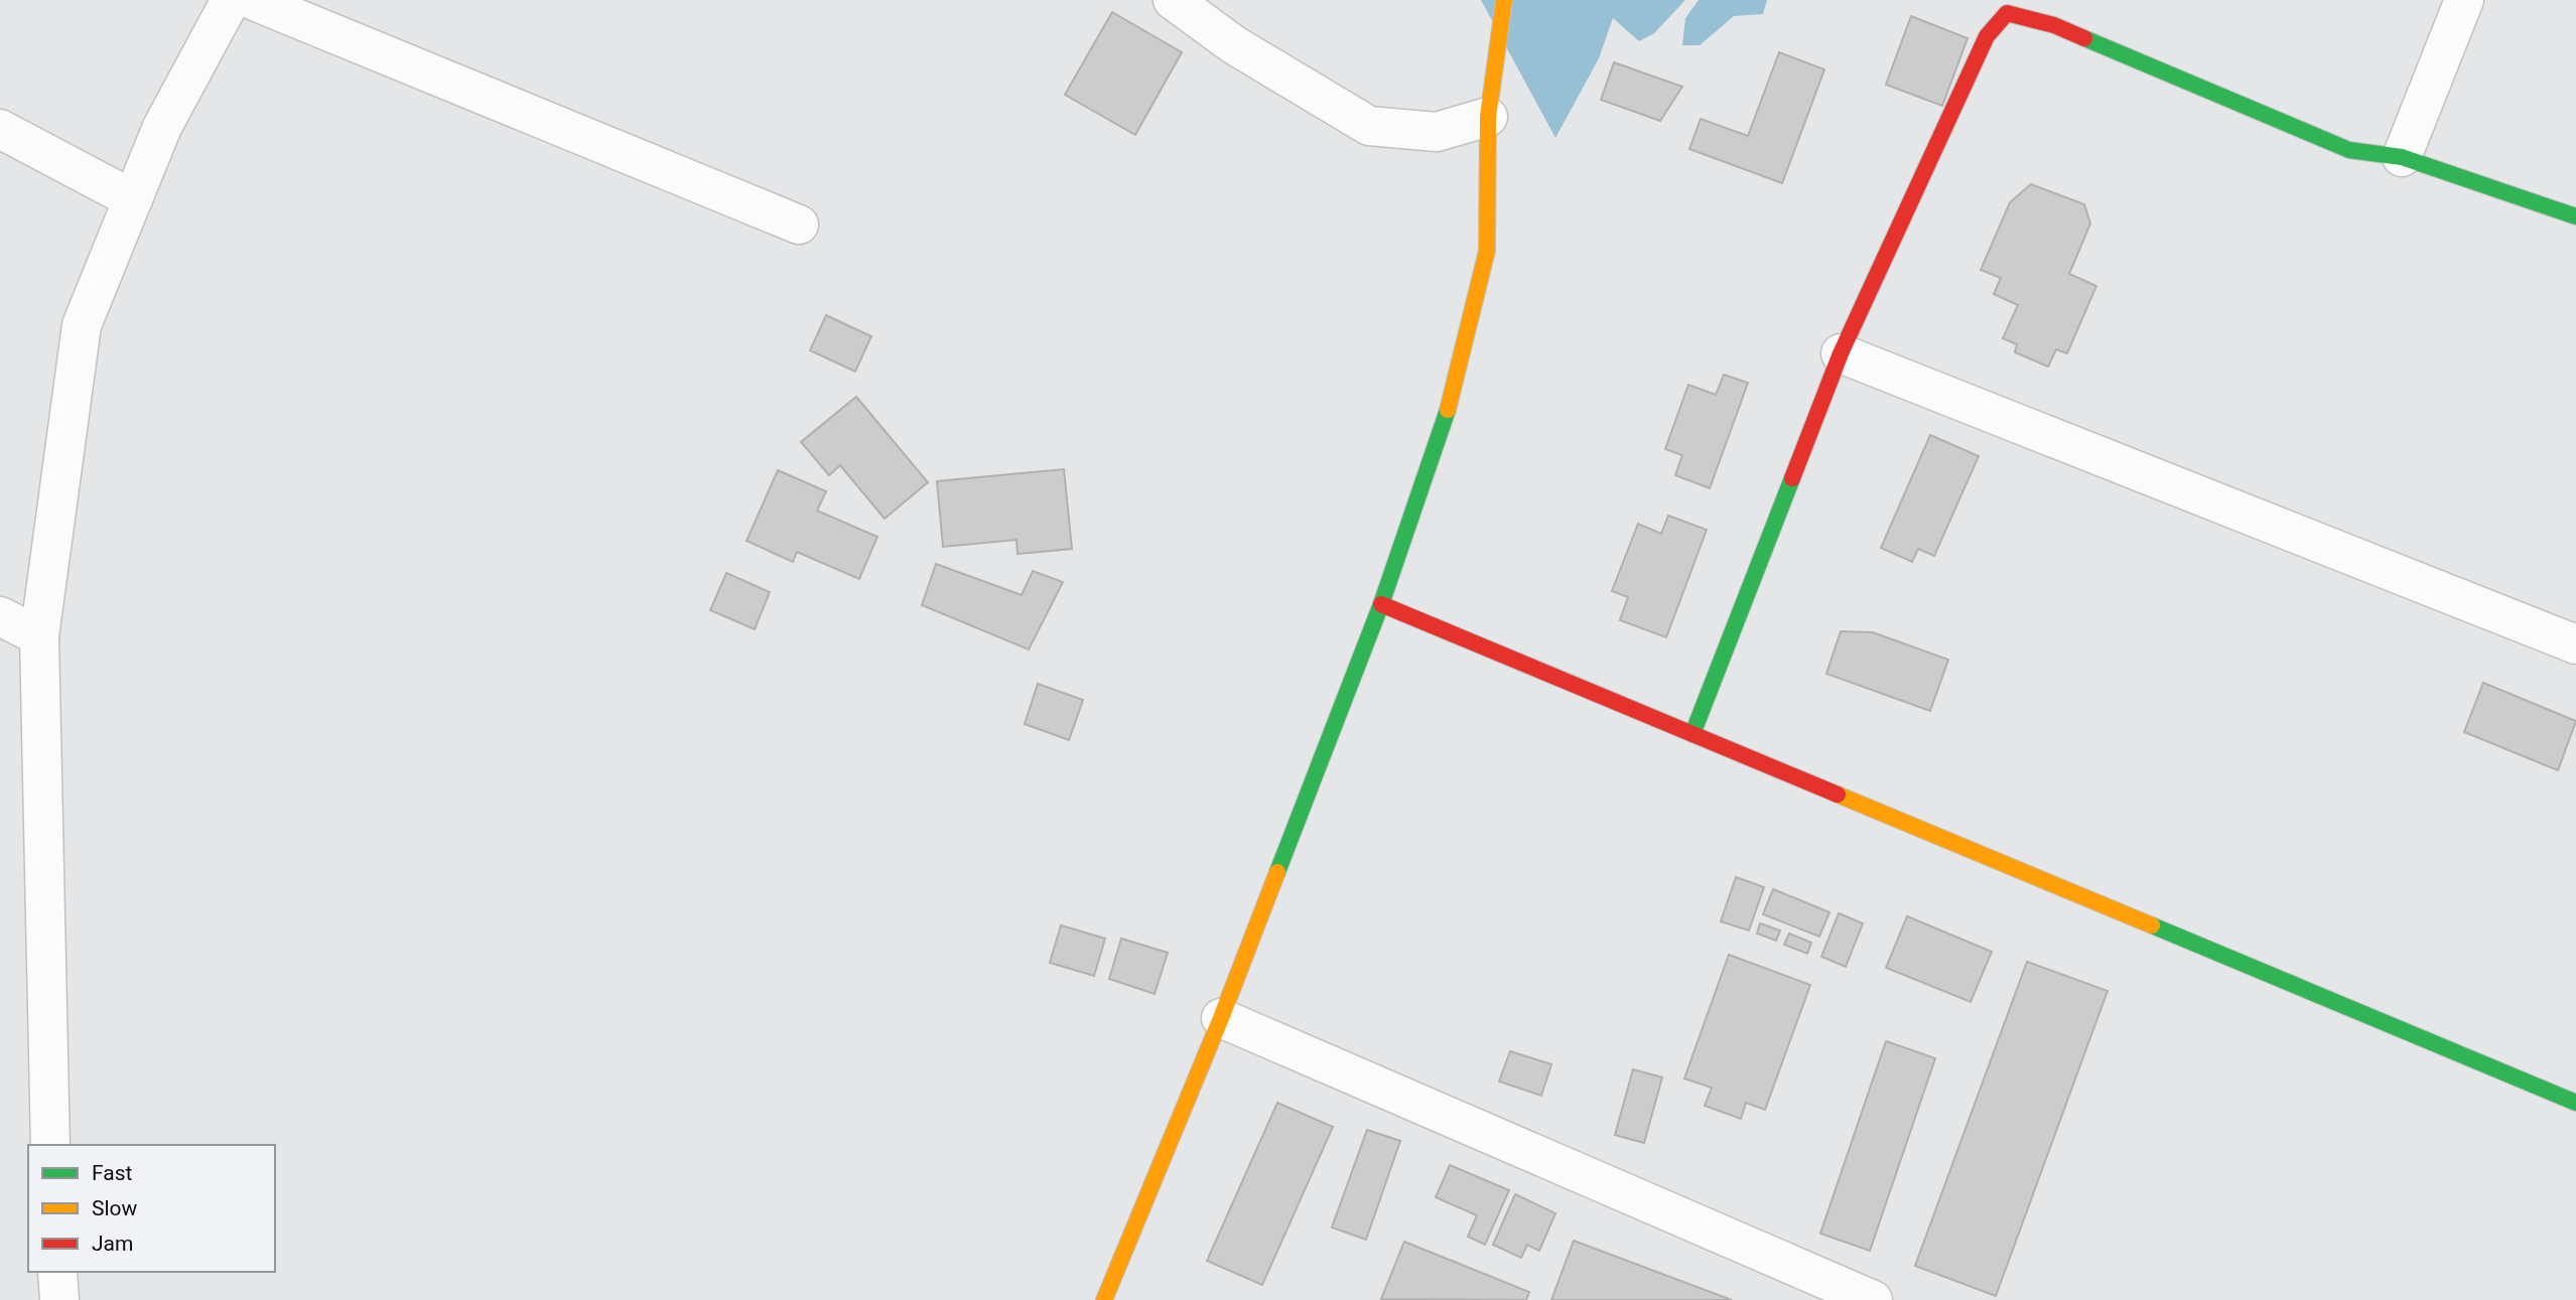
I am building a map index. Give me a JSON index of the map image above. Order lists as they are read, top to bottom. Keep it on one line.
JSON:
{"legend":["Fast","Slow","Jam"]}
